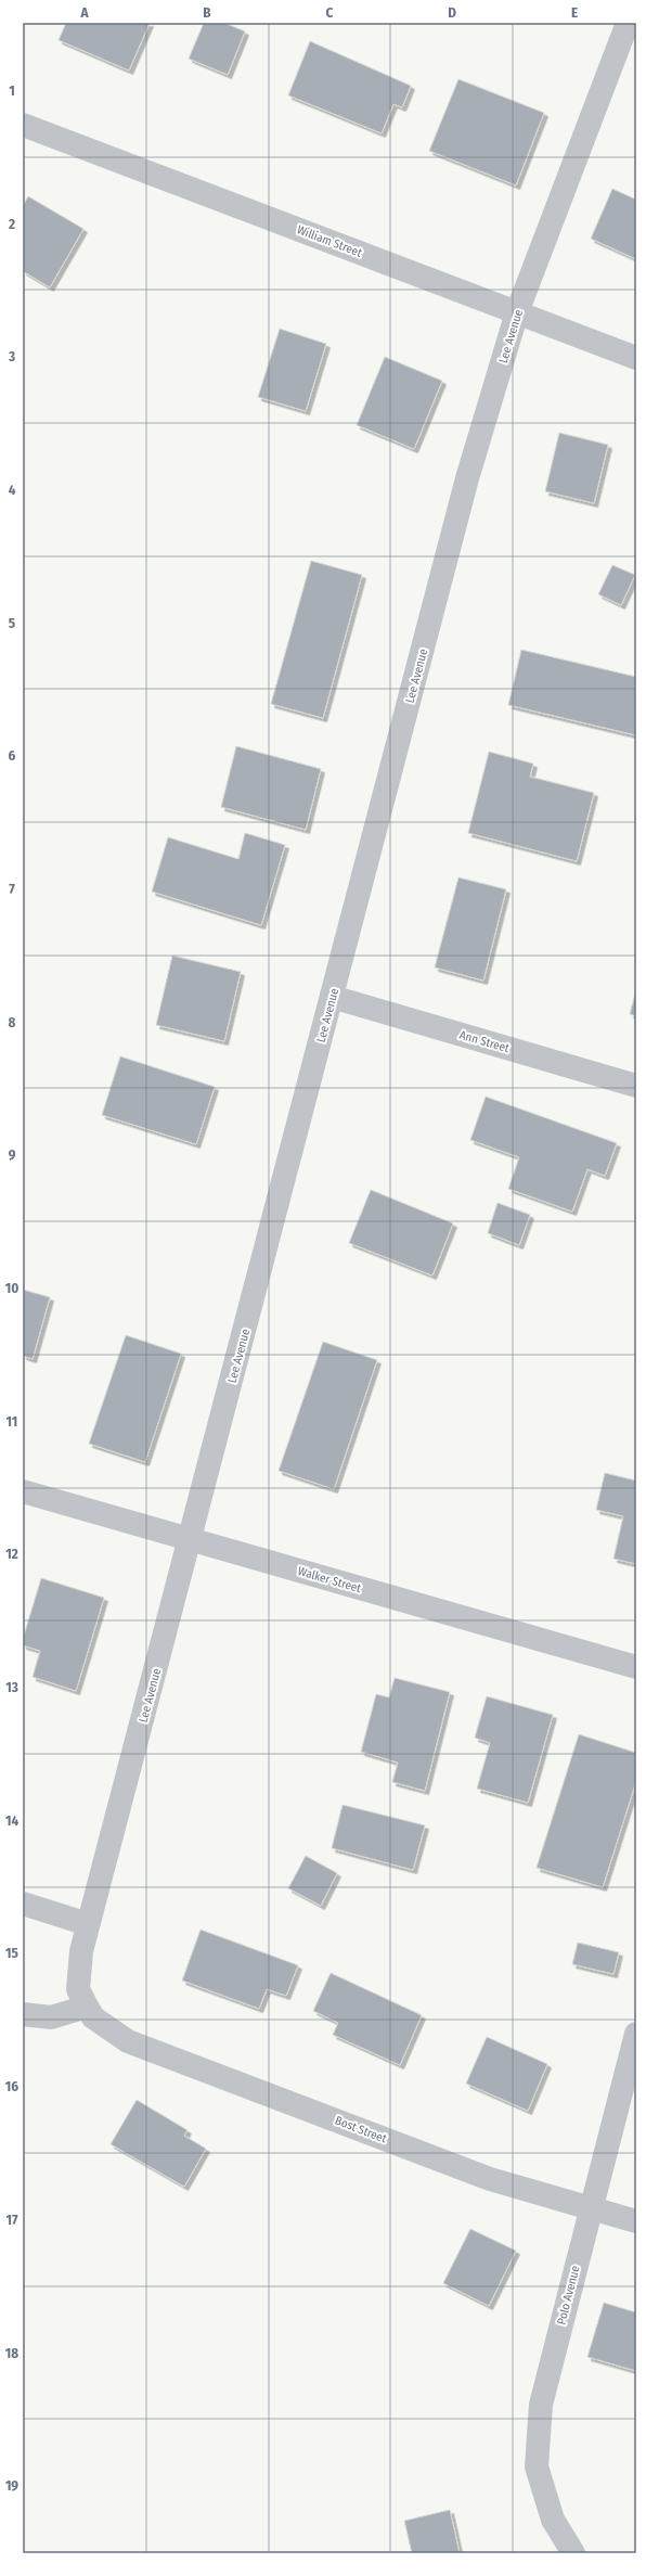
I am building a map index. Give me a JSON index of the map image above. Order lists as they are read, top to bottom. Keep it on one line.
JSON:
{"streets":{"street":["William Street","Lee Avenue","Ann Street","Walker Street","Bost Street","Polo Avenue"]},"crossings":[["William Street","Lee Avenue"],["Lee Avenue","Ann Street"],["Lee Avenue","Walker Street"],["Lee Avenue","Bost Street"],["Bost Street","Polo Avenue"]],"grid":{"columns":["A","B","C","D","E"],"rows":["1","2","3","4","5","6","7","8","9","10","11","12","13","14","15","16","17","18","19"]}}
